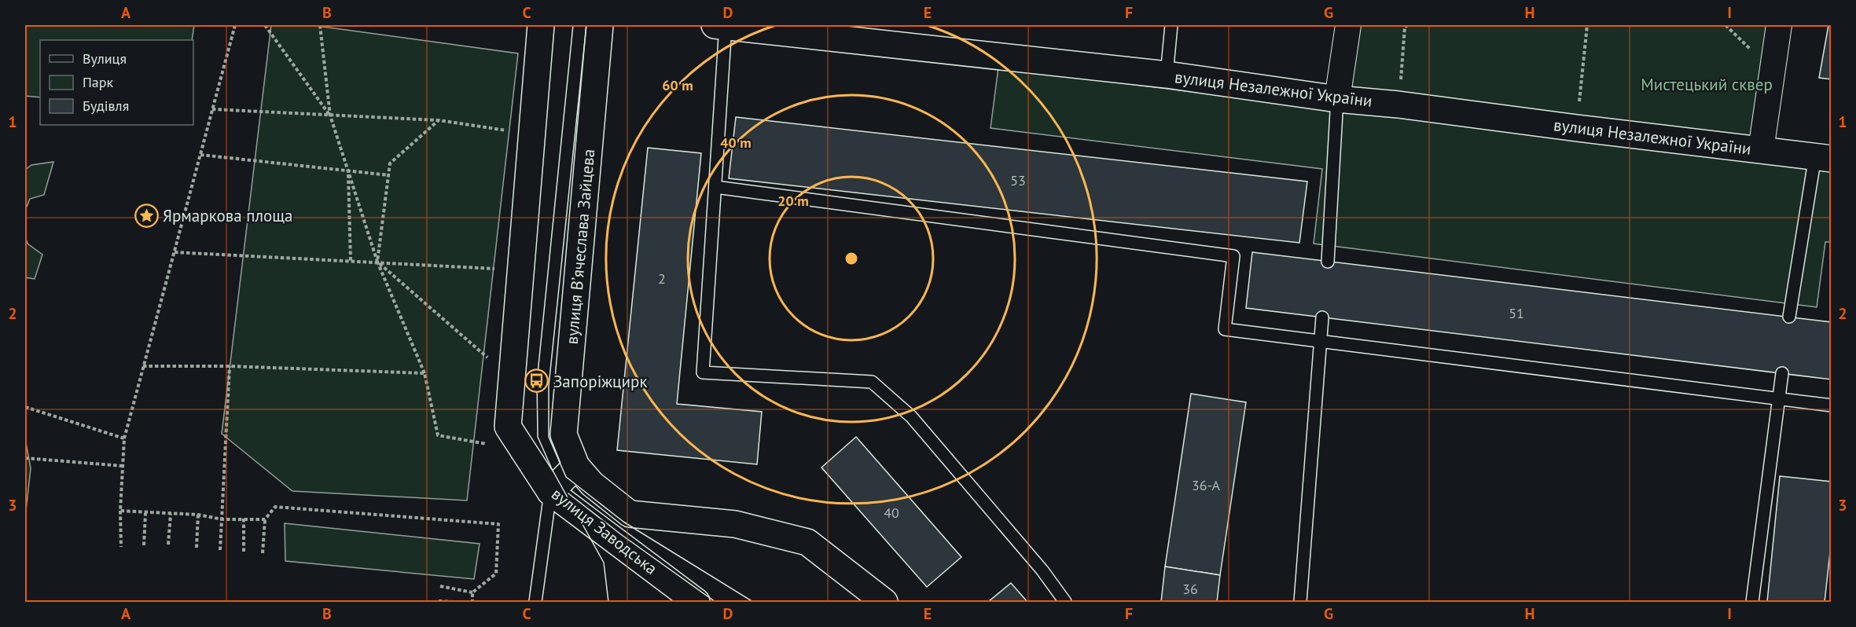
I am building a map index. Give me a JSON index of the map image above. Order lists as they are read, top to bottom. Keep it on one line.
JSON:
{"streets":{"street":["вулиця Незалежної України","вулиця Вʼячеслава Зайцева","вулиця Заводська"]},"parks":["Мистецький сквер"],"places":{"place":["Ярмаркова площа"],"bus stop":["Запоріжцирк"]},"house_numbers":["53","2","51","36-А","40","36"],"legend":["Вулиця","Парк","Будівля"],"grid":{"columns":["A","B","C","D","E","F","G","H","I"],"rows":["1","2","3"]},"rings":["60 m","40 m","20 m"]}
